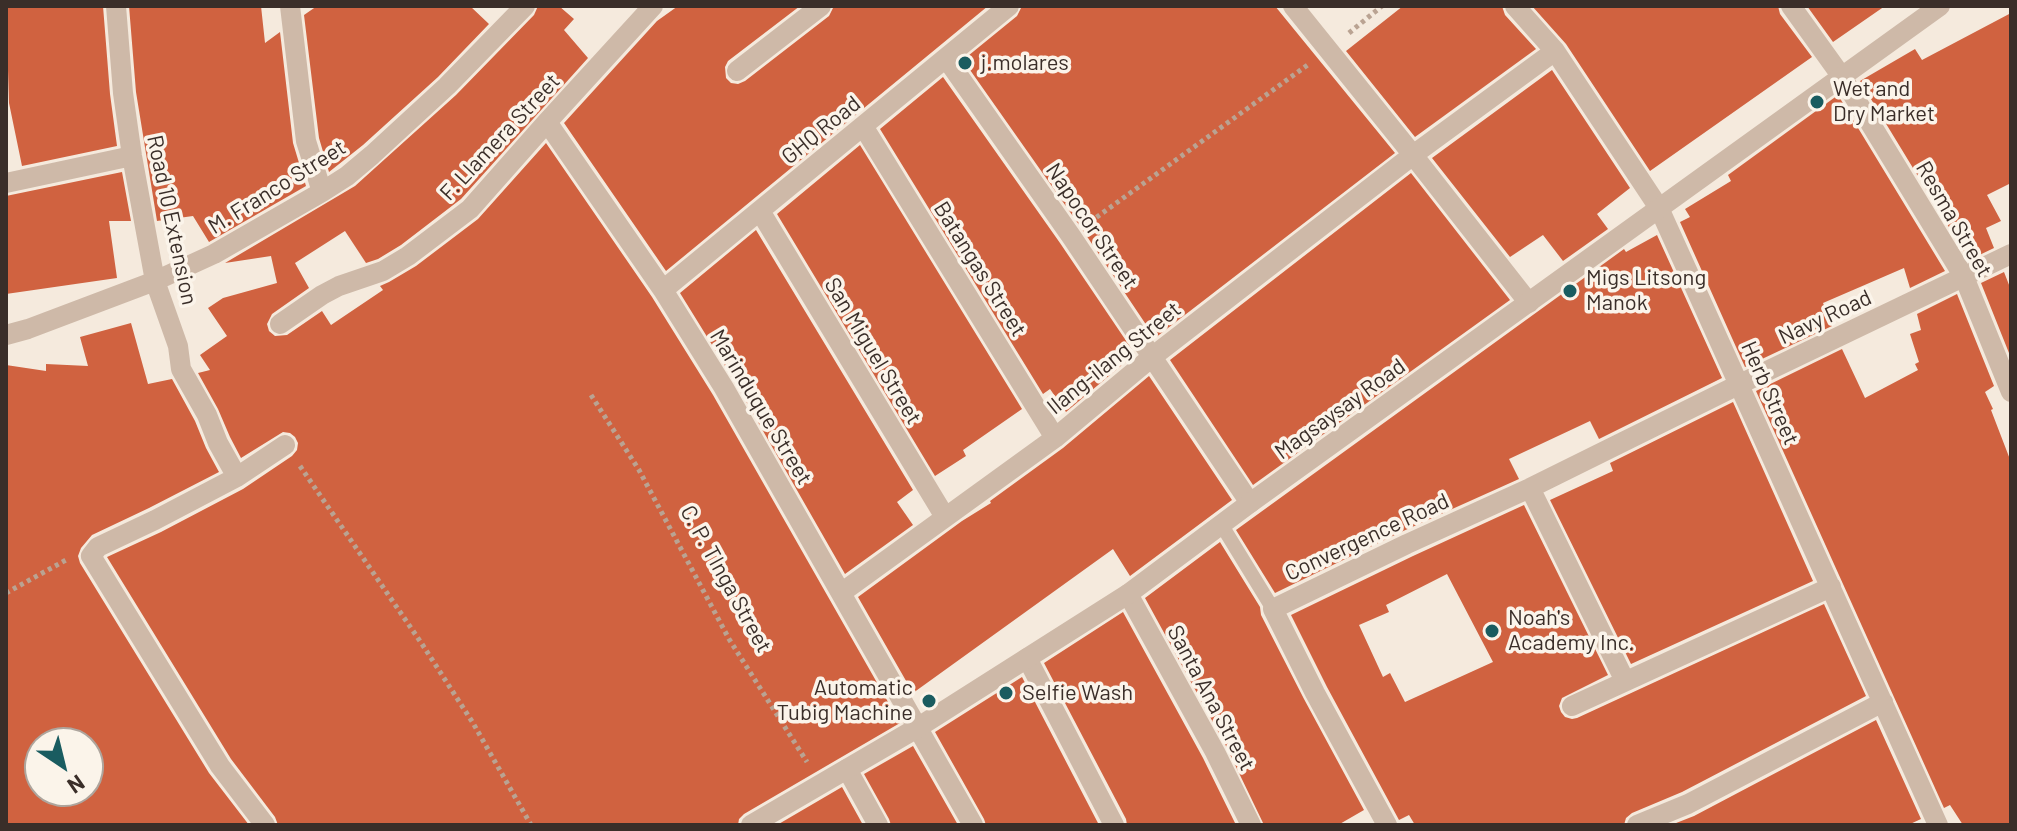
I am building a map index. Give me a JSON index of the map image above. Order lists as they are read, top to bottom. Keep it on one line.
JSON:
{"streets":{"street":["GHQ Road","F. Llamera Street","M. Franco Street","Resma Street","Road 10 Extension","Napocor Street","Batangas Street","Navy Road","San Miguel Street","Ilang-ilang Street","Herb Street","Marinduque Street","Magsaysay Road","Convergence Road","Santa Ana Street"],"path":["C. P. TInga Street"]},"crossings":[["GHQ Road","Napocor Street"],["GHQ Road","Batangas Street"],["GHQ Road","San Miguel Street"],["GHQ Road","Marinduque Street"],["F. Llamera Street","Marinduque Street"],["M. Franco Street","Road 10 Extension"],["Resma Street","Navy Road"],["Resma Street","Magsaysay Road"],["Napocor Street","Ilang-ilang Street"],["Napocor Street","Magsaysay Road"],["Batangas Street","Ilang-ilang Street"],["Navy Road","Herb Street"],["Navy Road","Convergence Road"],["San Miguel Street","Ilang-ilang Street"],["Ilang-ilang Street","Herb Street"],["Ilang-ilang Street","Marinduque Street"],["Herb Street","Magsaysay Road"],["Marinduque Street","Magsaysay Road"],["Magsaysay Road","C. P. TInga Street"],["Magsaysay Road","Santa Ana Street"]],"places":["j.molares","Wet and Dry Market","Migs Litsong Manok","Noah's Academy Inc.","Selfie Wash","Automatic Tubig Machine"],"north":"bottom right"}
